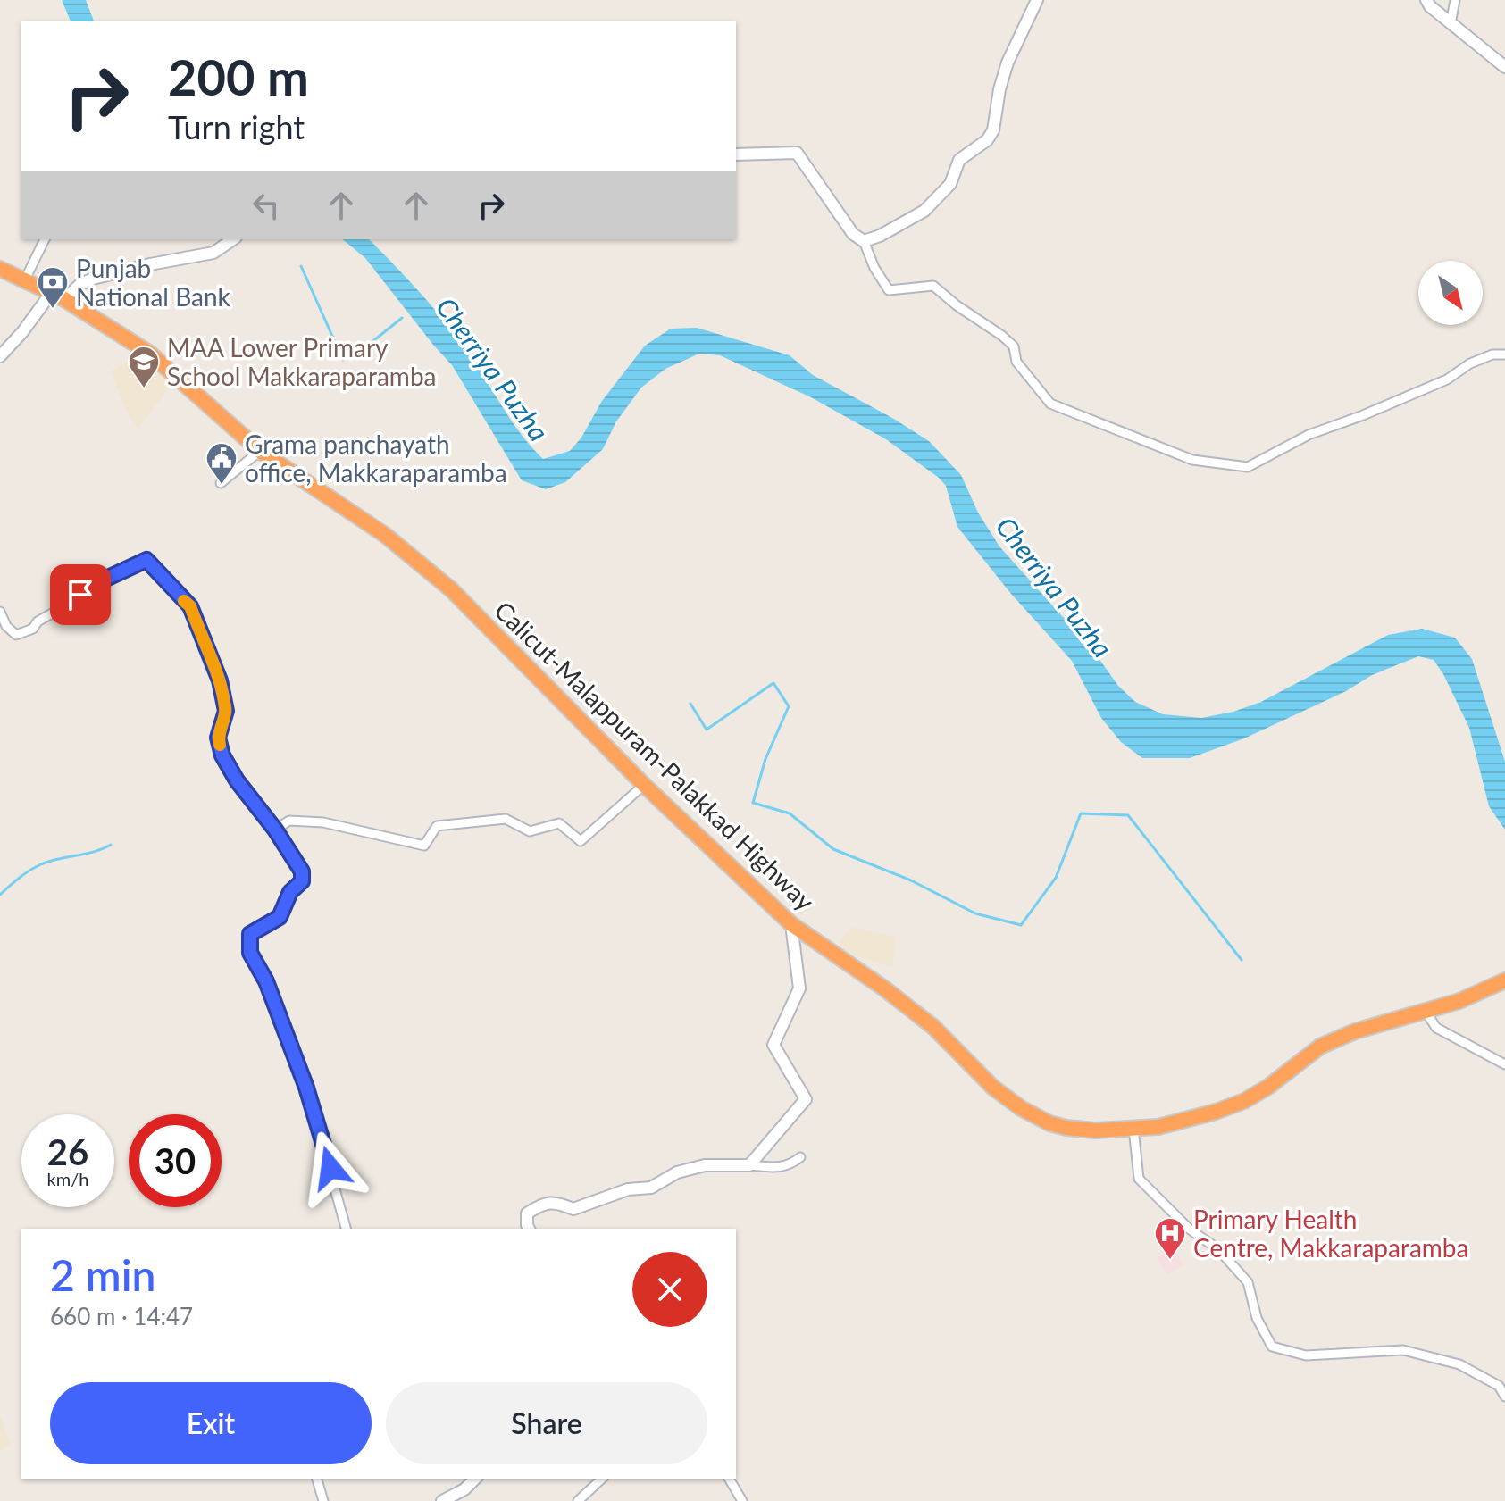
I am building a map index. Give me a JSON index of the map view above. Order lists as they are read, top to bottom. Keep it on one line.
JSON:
{"streets":{"highway":["Calicut-Malappuram-Palakkad Highway"]},"water":["Cherriya Puzha"],"places":{"bank":["Punjab National Bank"],"school or university":["MAA Lower Primary School Makkaraparamba"],"public building":["Grama panchayath office, Makkaraparamba"],"hospital":["Primary Health Centre, Makkaraparamba"]},"north":"bottom right","page":{"turn":["200 m","Turn right"],"speed":"26 km/h","limit":"30","heading":["2 min","660 m · 14:47"],"buttons":["Exit","Share"]}}
